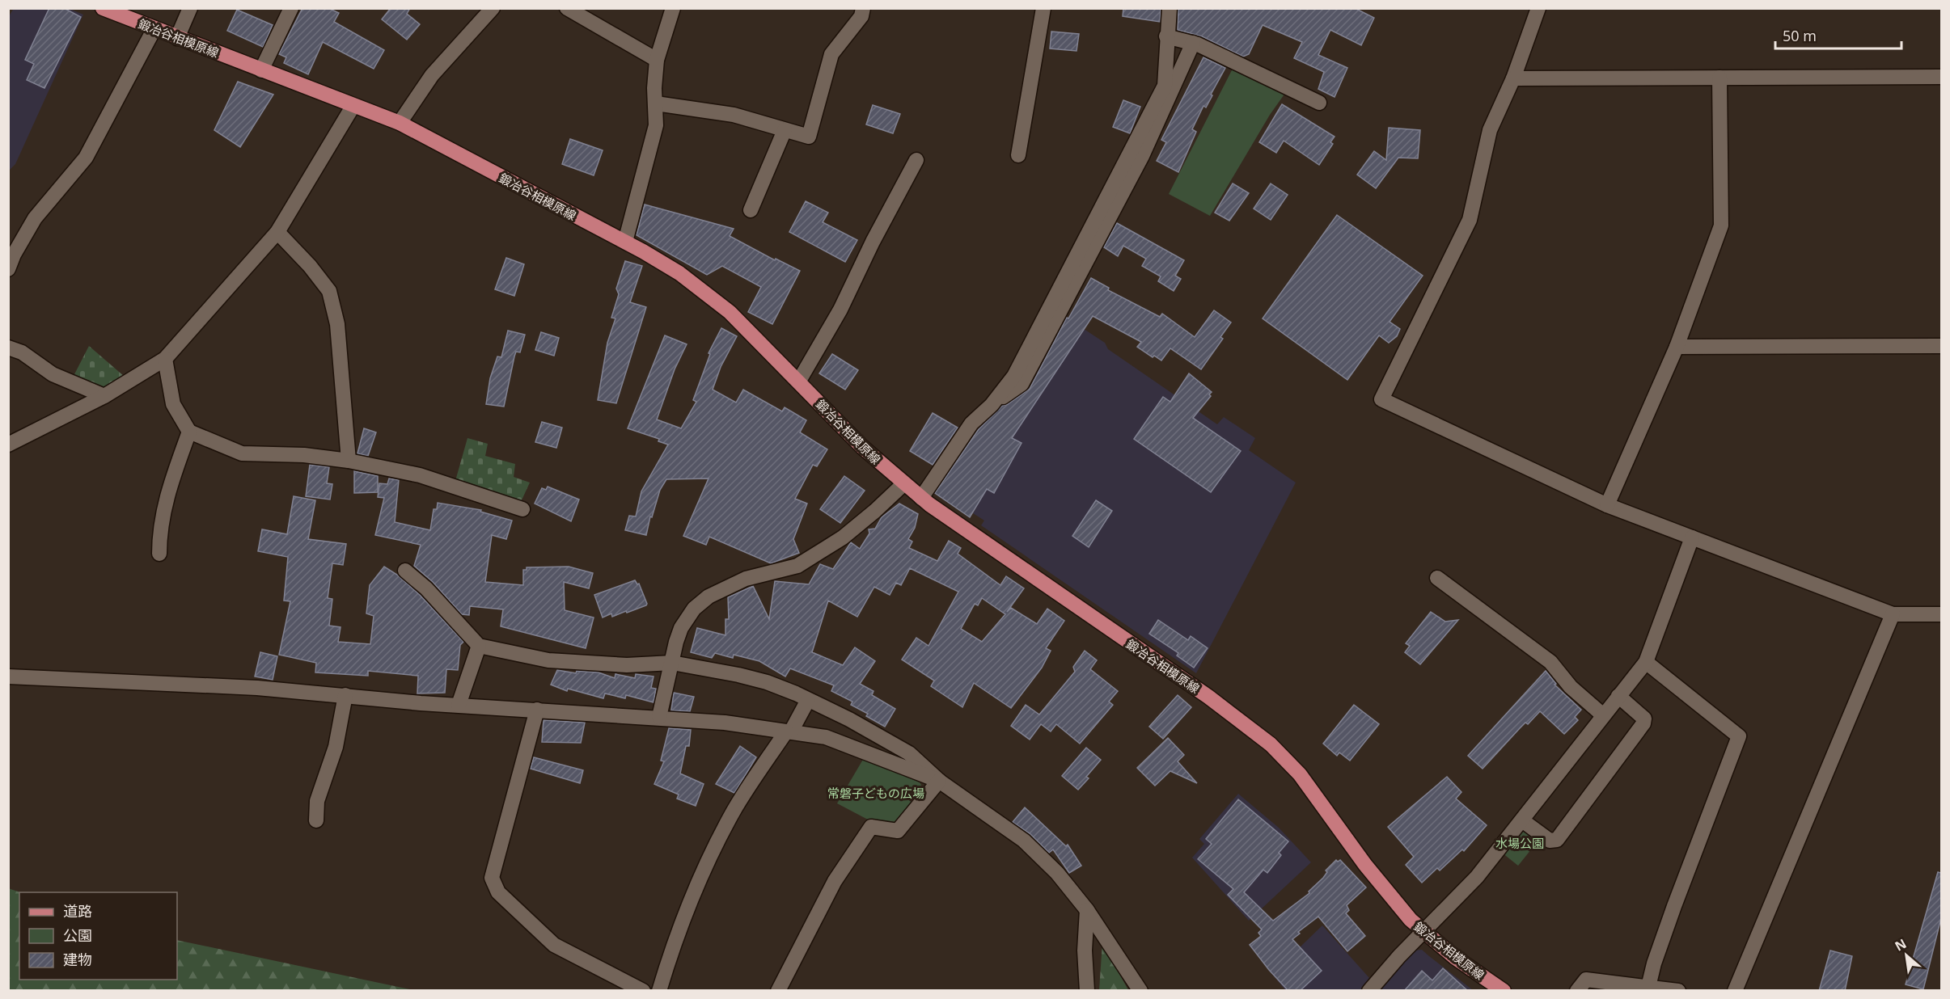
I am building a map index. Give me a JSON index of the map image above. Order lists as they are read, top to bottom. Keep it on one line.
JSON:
{"streets":{"main road":["鍛冶谷相模原線"]},"parks":["常磐子どもの広場","水場公園"],"legend":["道路","公園","建物"],"scale_bar":"50 m","north":"top left"}
